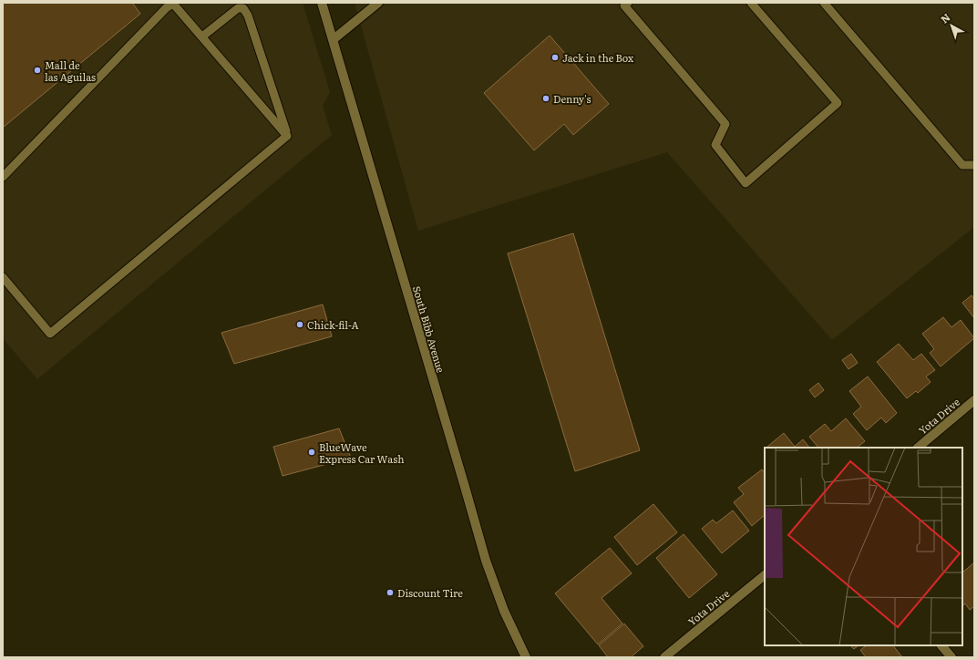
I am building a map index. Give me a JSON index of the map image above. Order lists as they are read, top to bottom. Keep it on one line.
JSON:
{"streets":{"main road":["South Bibb Avenue","Yota Drive"]},"places":["Jack in the Box","Mall de las Aguilas","Denny's","Chick-fil-A","BlueWave Express Car Wash","Discount Tire"],"north":"top left"}
